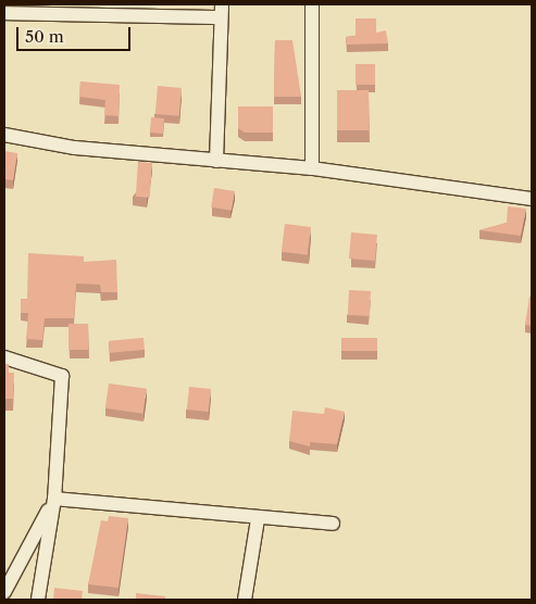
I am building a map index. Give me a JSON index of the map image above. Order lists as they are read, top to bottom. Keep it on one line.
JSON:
{"scale_bar":"50 m"}
